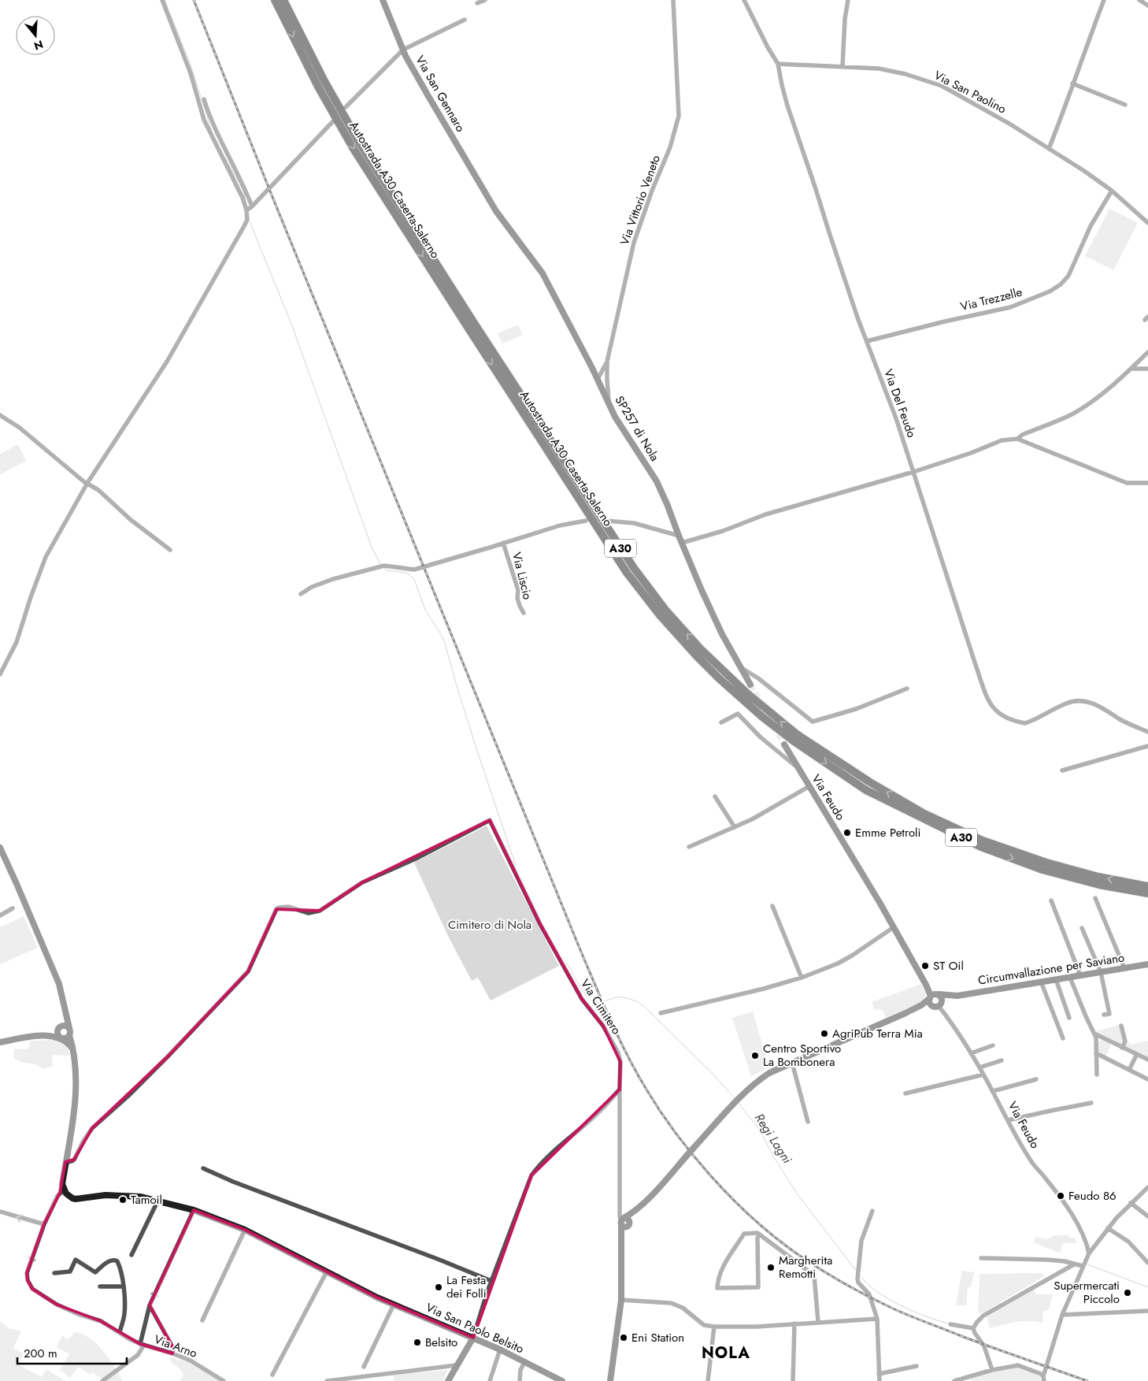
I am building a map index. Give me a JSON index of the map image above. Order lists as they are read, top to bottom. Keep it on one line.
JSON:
{"streets":{"highway":["Autostrada A30 Caserta-Salerno","A30"],"main road":["Via San Gennaro","SP257 di Nola","Via Feudo","Circumvallazione per Saviano","Via San Paolo Belsito"],"street":["Via San Paolino","Via Vittorio Veneto","Via Trezzelle","Via Del Feudo","Via Liscio","Via Cimitero","Via Arno"]},"crossings":[["Via San Paolino","Via Trezzelle"],["Via San Gennaro","SP257 di Nola"],["Via Vittorio Veneto","SP257 di Nola"],["Via Trezzelle","Via Del Feudo"],["Via Feudo","Circumvallazione per Saviano"],["Via San Paolo Belsito","Via Arno"]],"districts":["NOLA"],"water":["Regi Lagni"],"parks":["Cimitero di Nola"],"places":["Emme Petroli","ST Oil","AgriPub Terra Mia","Centro Sportivo La Bombonera","Feudo 86","Tamoil","Margherita Remotti","La Festa dei Folli","Supermercati Piccolo","Eni Station","Belsito"],"scale_bar":"200 m","north":"bottom"}
